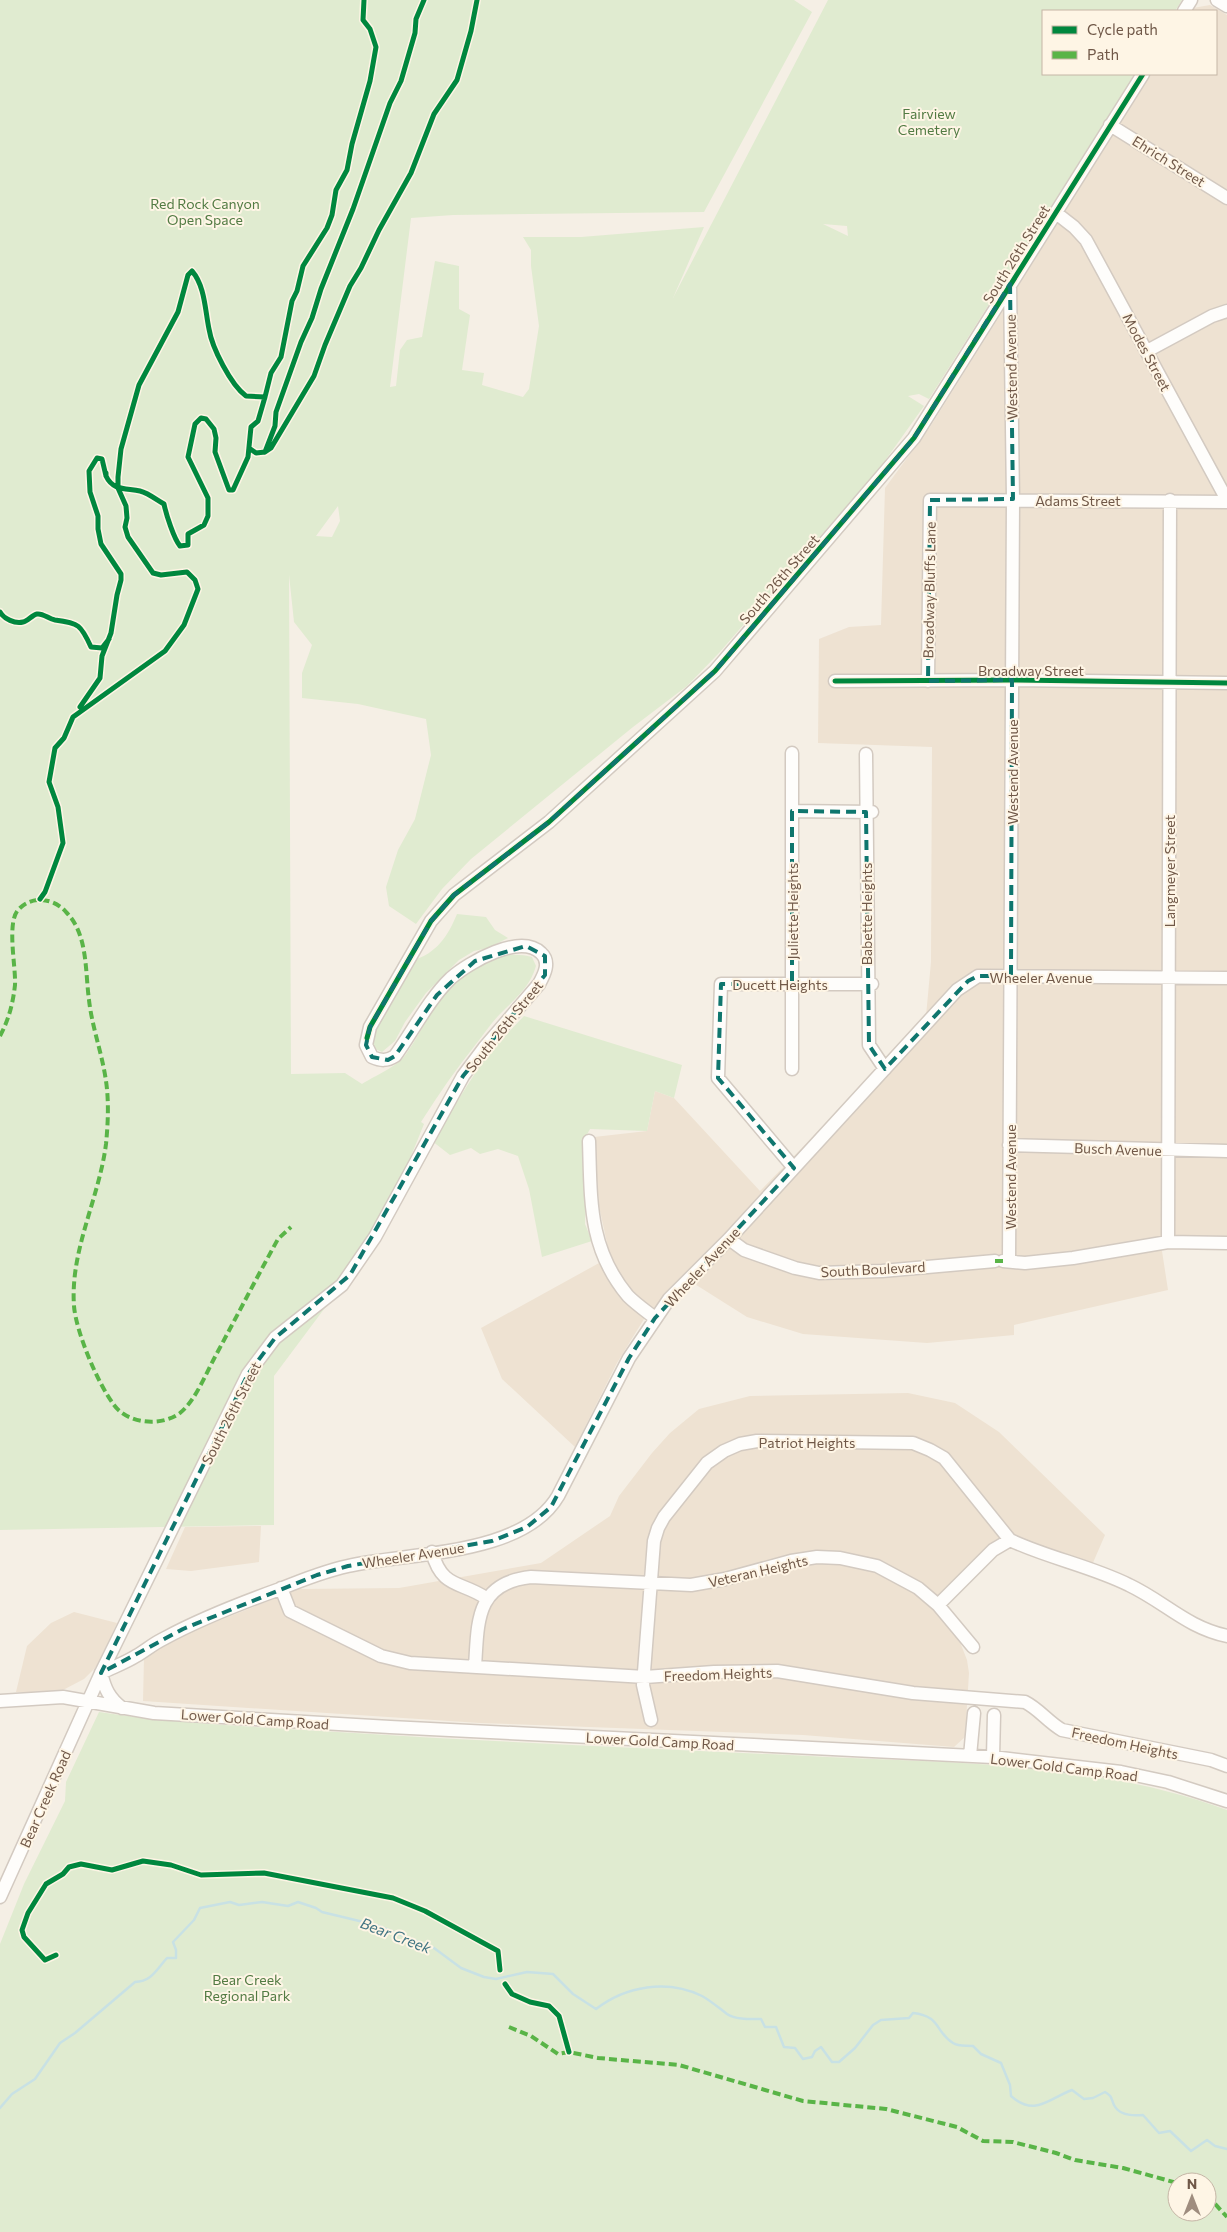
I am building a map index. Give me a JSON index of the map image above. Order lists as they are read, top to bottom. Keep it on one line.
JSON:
{"streets":{"street":["Ehrich Street","South 26th Street","Modes Street","Westend Avenue","Adams Street","Broadway Bluffs Lane","Broadway Street","Langmeyer Street","Juliette Heights","Babette Heights","Wheeler Avenue","Ducett Heights","Busch Avenue","South Boulevard","Patriot Heights","Veteran Heights","Freedom Heights","Lower Gold Camp Road","Bear Creek Road"]},"crossings":[["Ehrich Street","South 26th Street"],["South 26th Street","Modes Street"],["South 26th Street","Westend Avenue"],["South 26th Street","Wheeler Avenue"],["South 26th Street","Lower Gold Camp Road"],["South 26th Street","Bear Creek Road"],["Modes Street","Adams Street"],["Westend Avenue","Adams Street"],["Westend Avenue","Broadway Street"],["Westend Avenue","Wheeler Avenue"],["Westend Avenue","Busch Avenue"],["Westend Avenue","South Boulevard"],["Adams Street","Broadway Bluffs Lane"],["Adams Street","Langmeyer Street"],["Broadway Bluffs Lane","Broadway Street"],["Broadway Street","Langmeyer Street"],["Langmeyer Street","Wheeler Avenue"],["Langmeyer Street","Busch Avenue"],["Langmeyer Street","South Boulevard"],["Juliette Heights","Ducett Heights"],["Babette Heights","Wheeler Avenue"],["Babette Heights","Ducett Heights"],["Wheeler Avenue","Ducett Heights"],["Wheeler Avenue","South Boulevard"],["Wheeler Avenue","Freedom Heights"],["Patriot Heights","Veteran Heights"],["Patriot Heights","Freedom Heights"],["Lower Gold Camp Road","Bear Creek Road"]],"water":["Bear Creek"],"parks":["Fairview Cemetery","Red Rock Canyon Open Space","Bear Creek Regional Park"],"legend":["Cycle path","Path"],"north":"top"}
